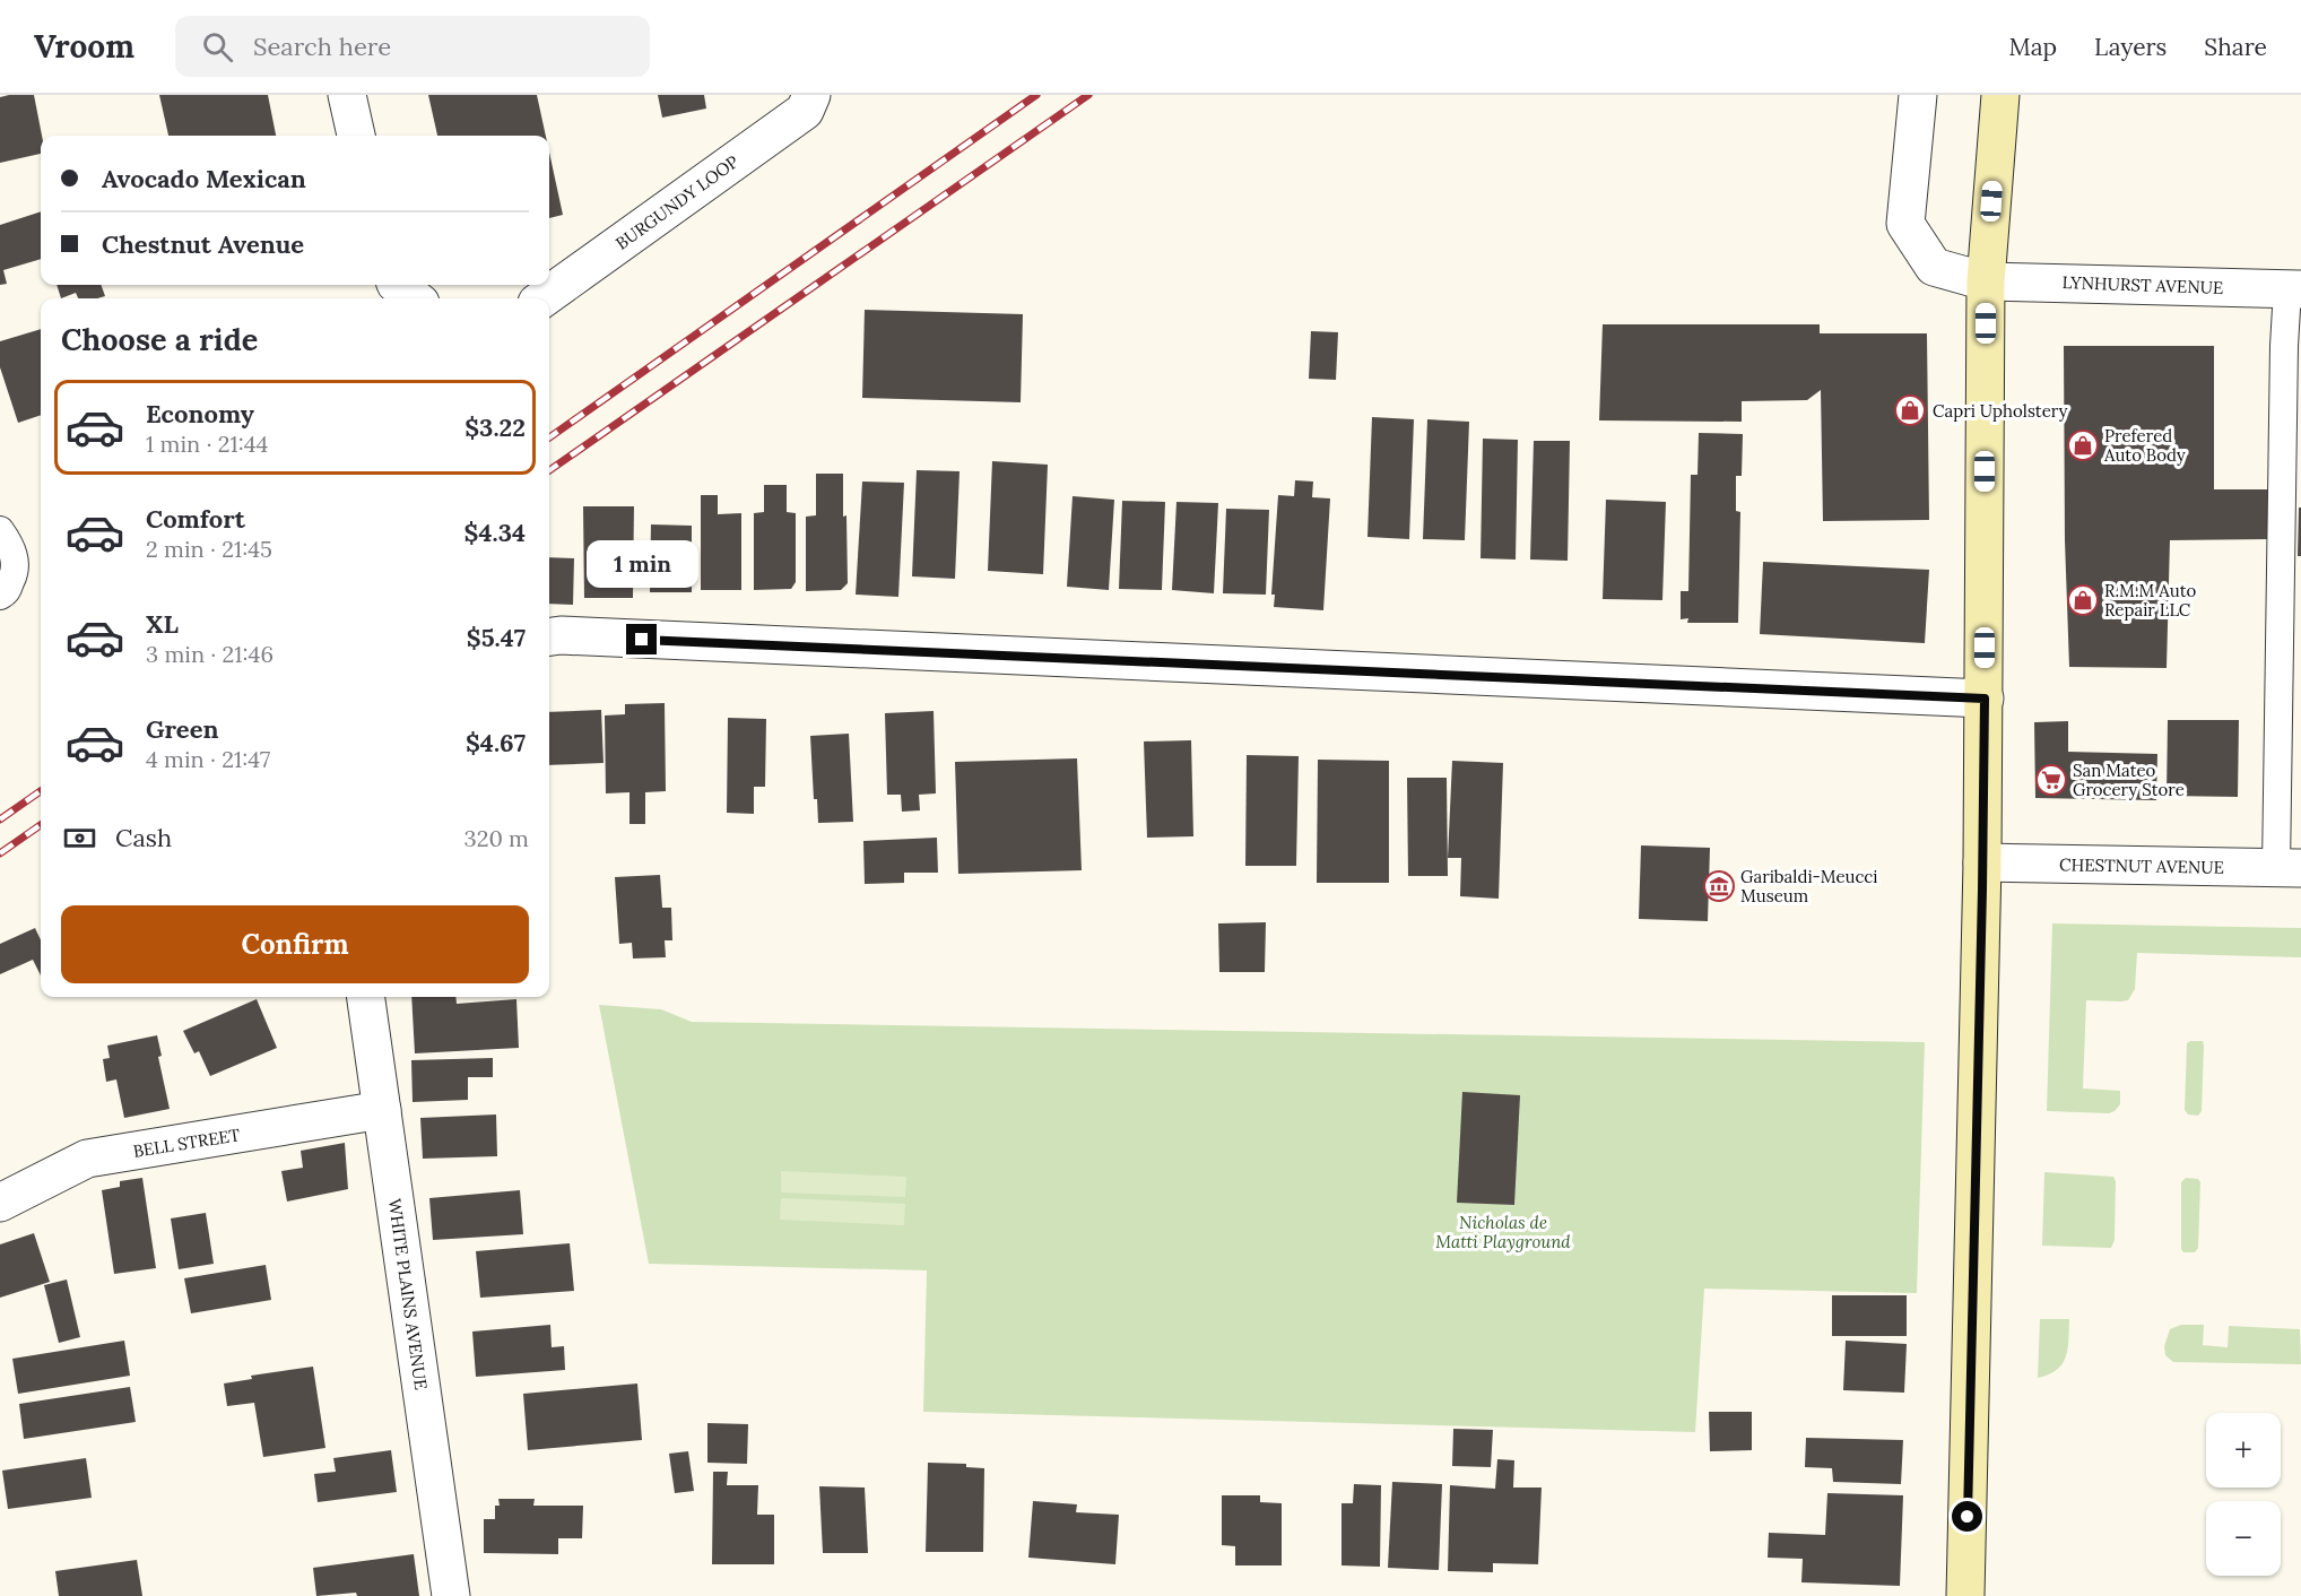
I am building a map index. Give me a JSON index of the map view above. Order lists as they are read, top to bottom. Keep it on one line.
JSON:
{"streets":{"street":["BURGUNDY LOOP","LYNHURST AVENUE","CHESTNUT AVENUE","BELL STREET","WHITE PLAINS AVENUE"]},"crossings":[["BELL STREET","WHITE PLAINS AVENUE"]],"parks":["Nicholas de Matti Playground"],"places":{"shop":["Capri Upholstery","Prefered Auto Body","R.M.M Auto Repair LLC"],"supermarket":["San Mateo Grocery Store"],"museum":["Garibaldi-Meucci Museum"]},"page":{"header":"Vroom","search":"Search here","nav":["Map","Layers","Share"],"banner":["Avocado Mexican","Chestnut Avenue"],"heading":"Choose a ride","list":[{"name":"Economy","note":"1 min · 21:44","value":"$3.22"},{"name":"Comfort","note":"2 min · 21:45","value":"$4.34"},{"name":"XL","note":"3 min · 21:46","value":"$5.47"},{"name":"Green","note":"4 min · 21:47","value":"$4.67"}],"bubble":"1 min","pay":["Cash","320 m"],"buttons":"Confirm","map_buttons":["+","−"]}}
